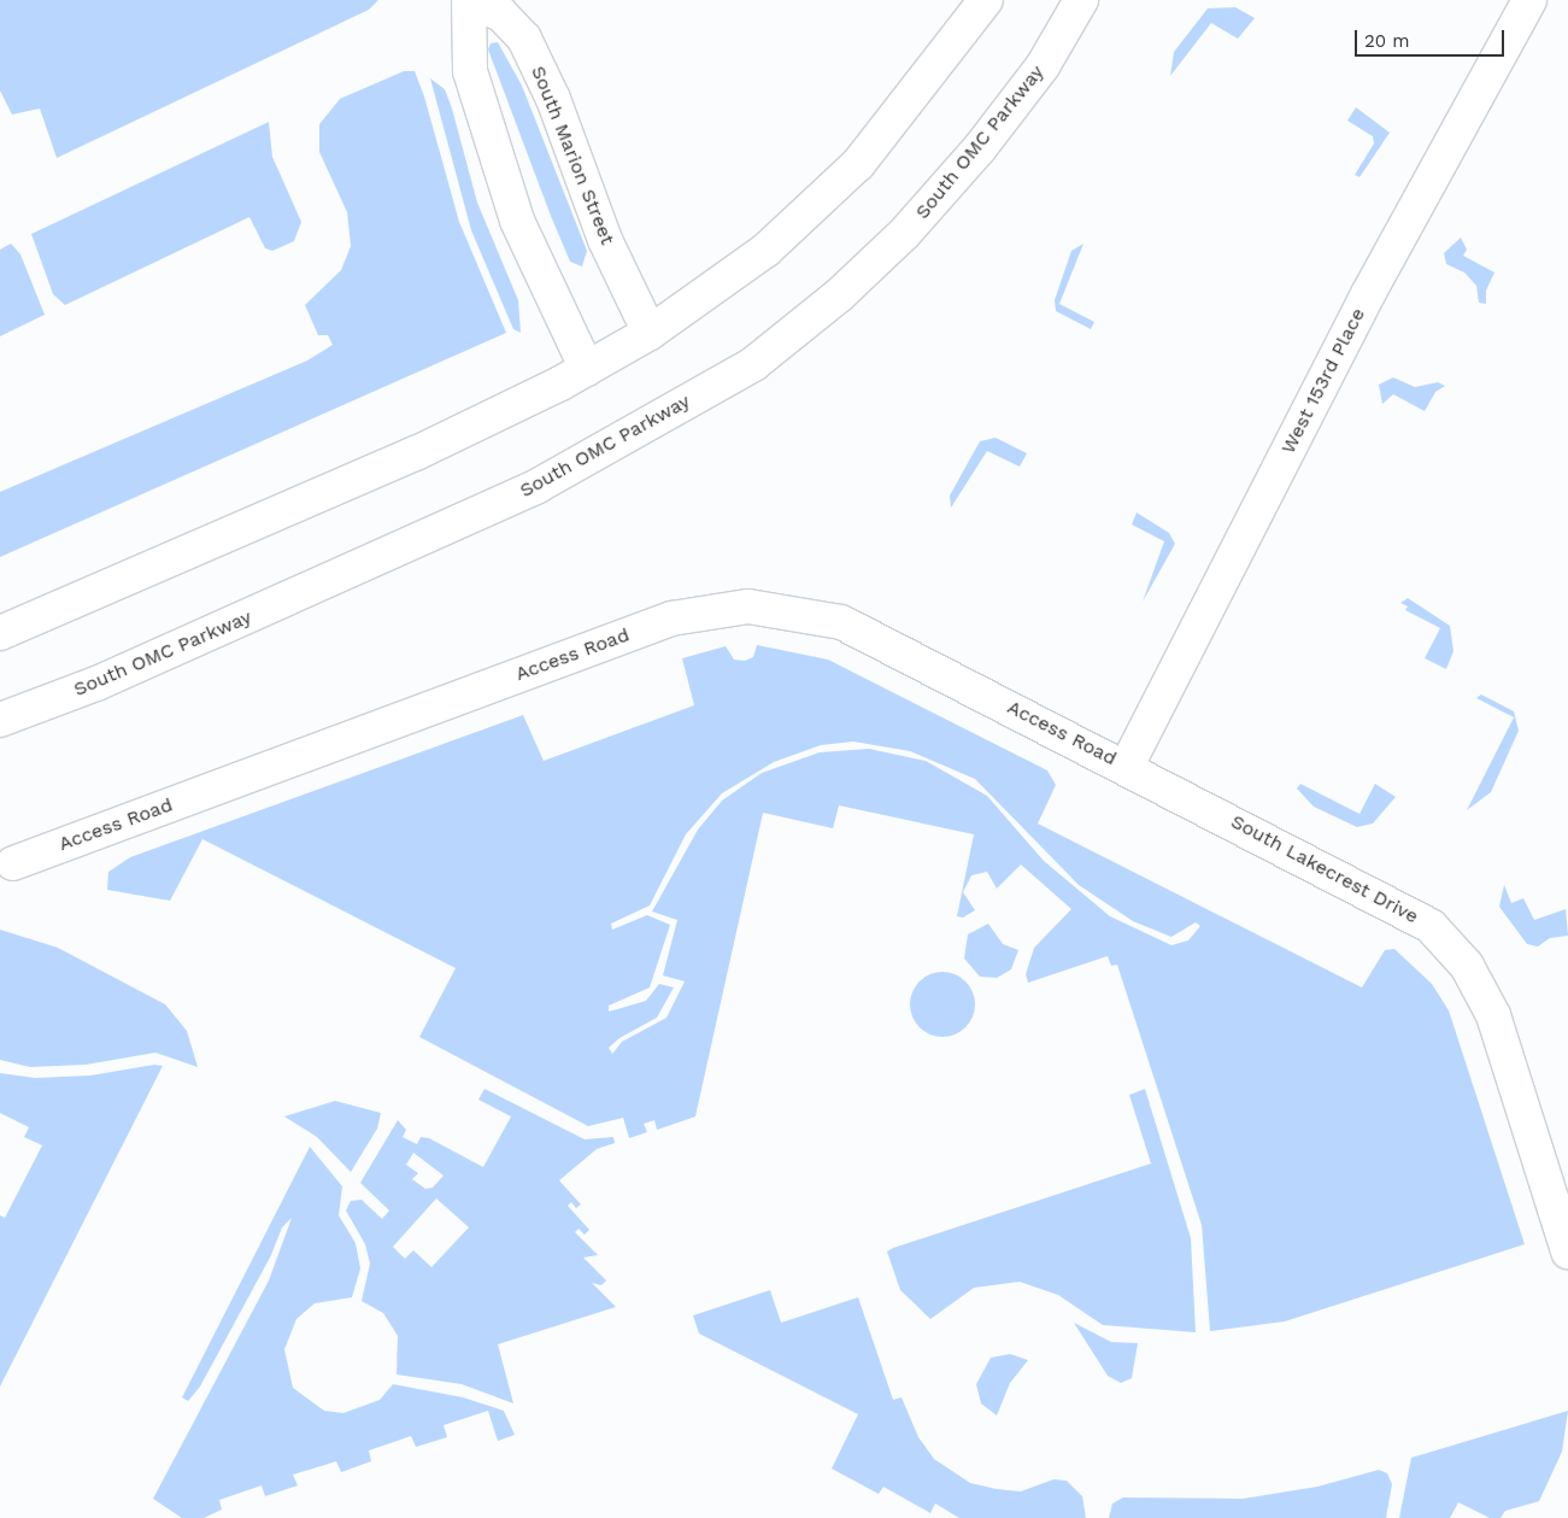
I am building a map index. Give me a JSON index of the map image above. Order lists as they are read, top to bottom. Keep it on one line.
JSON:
{"streets":{"street":["South OMC Parkway","South Marion Street","West 153rd Place","Access Road","South Lakecrest Drive"]},"crossings":[["West 153rd Place","Access Road"],["West 153rd Place","South Lakecrest Drive"],["Access Road","South Lakecrest Drive"]],"scale_bar":"20 m"}
